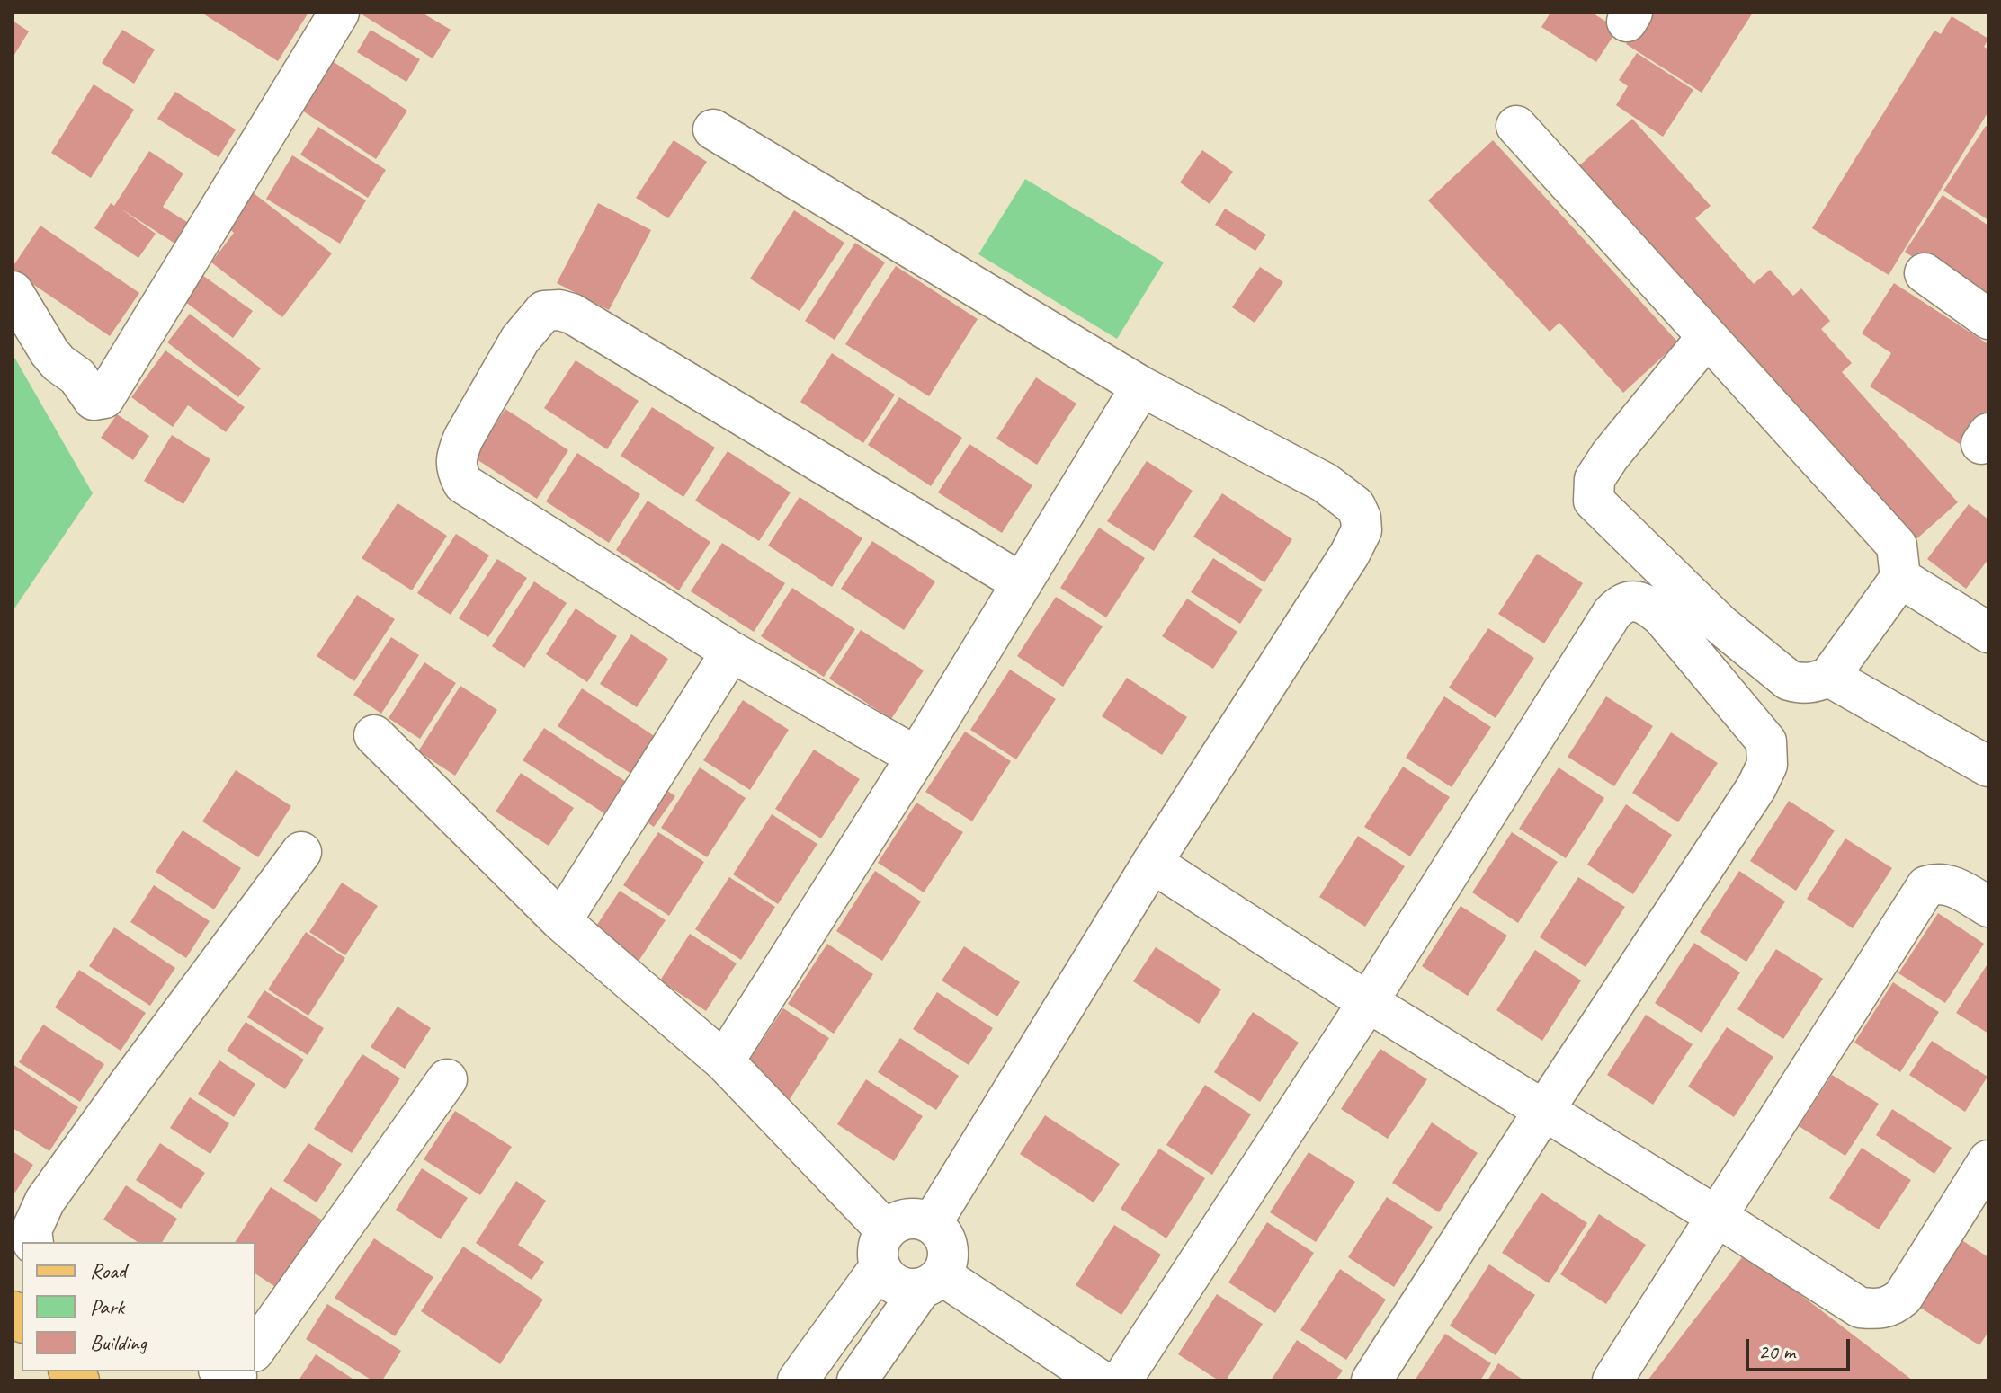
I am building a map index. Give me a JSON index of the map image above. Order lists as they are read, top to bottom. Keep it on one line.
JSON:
{"legend":["Road","Park","Building"],"scale_bar":"20 m"}
